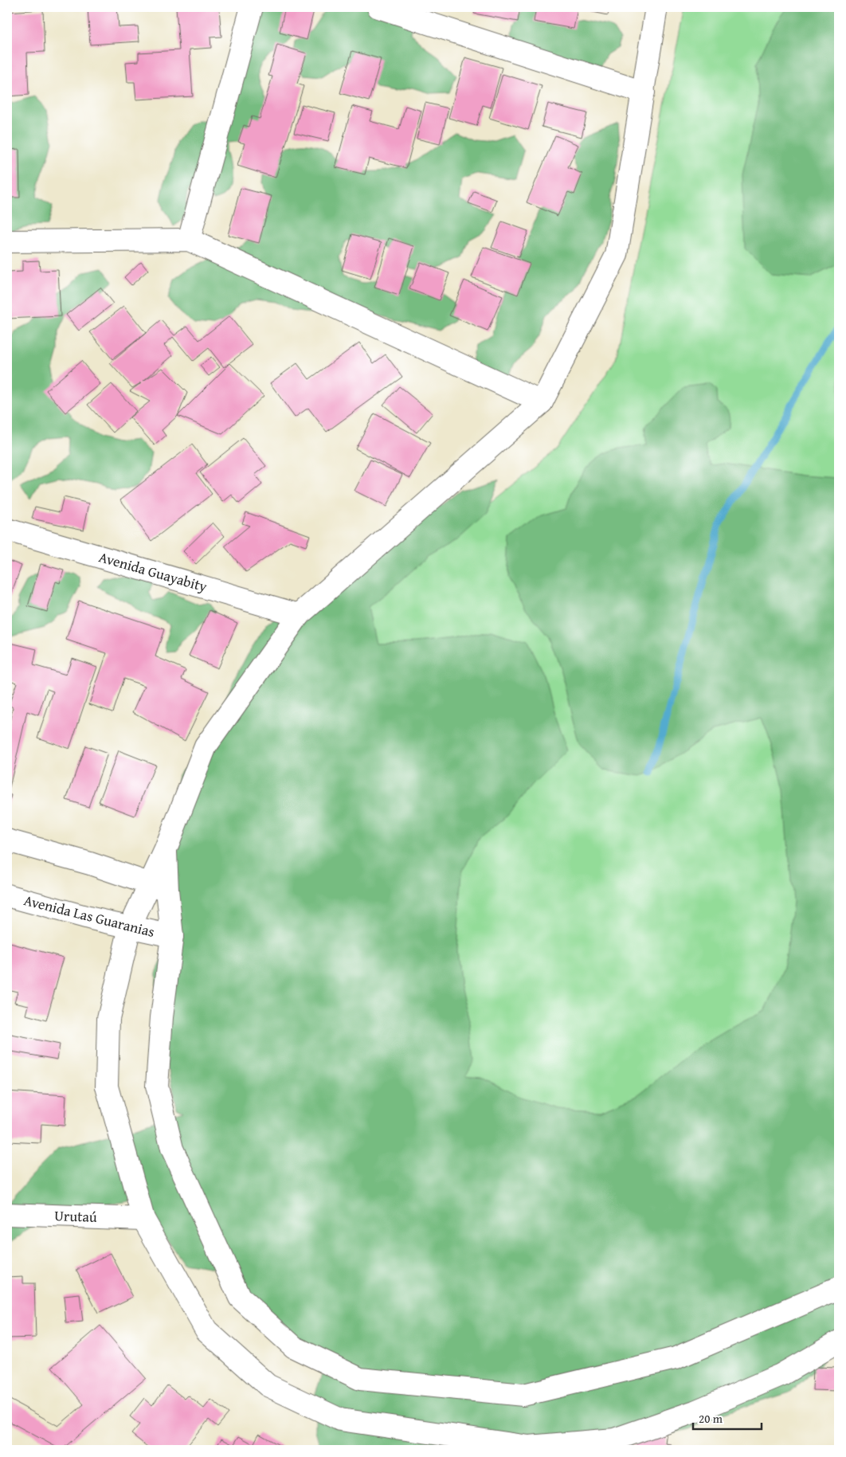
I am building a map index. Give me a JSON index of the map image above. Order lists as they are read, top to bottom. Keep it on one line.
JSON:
{"streets":{"street":["Avenida Guayabity","Avenida Las Guaranias","Urutaú"]},"scale_bar":"20 m"}
